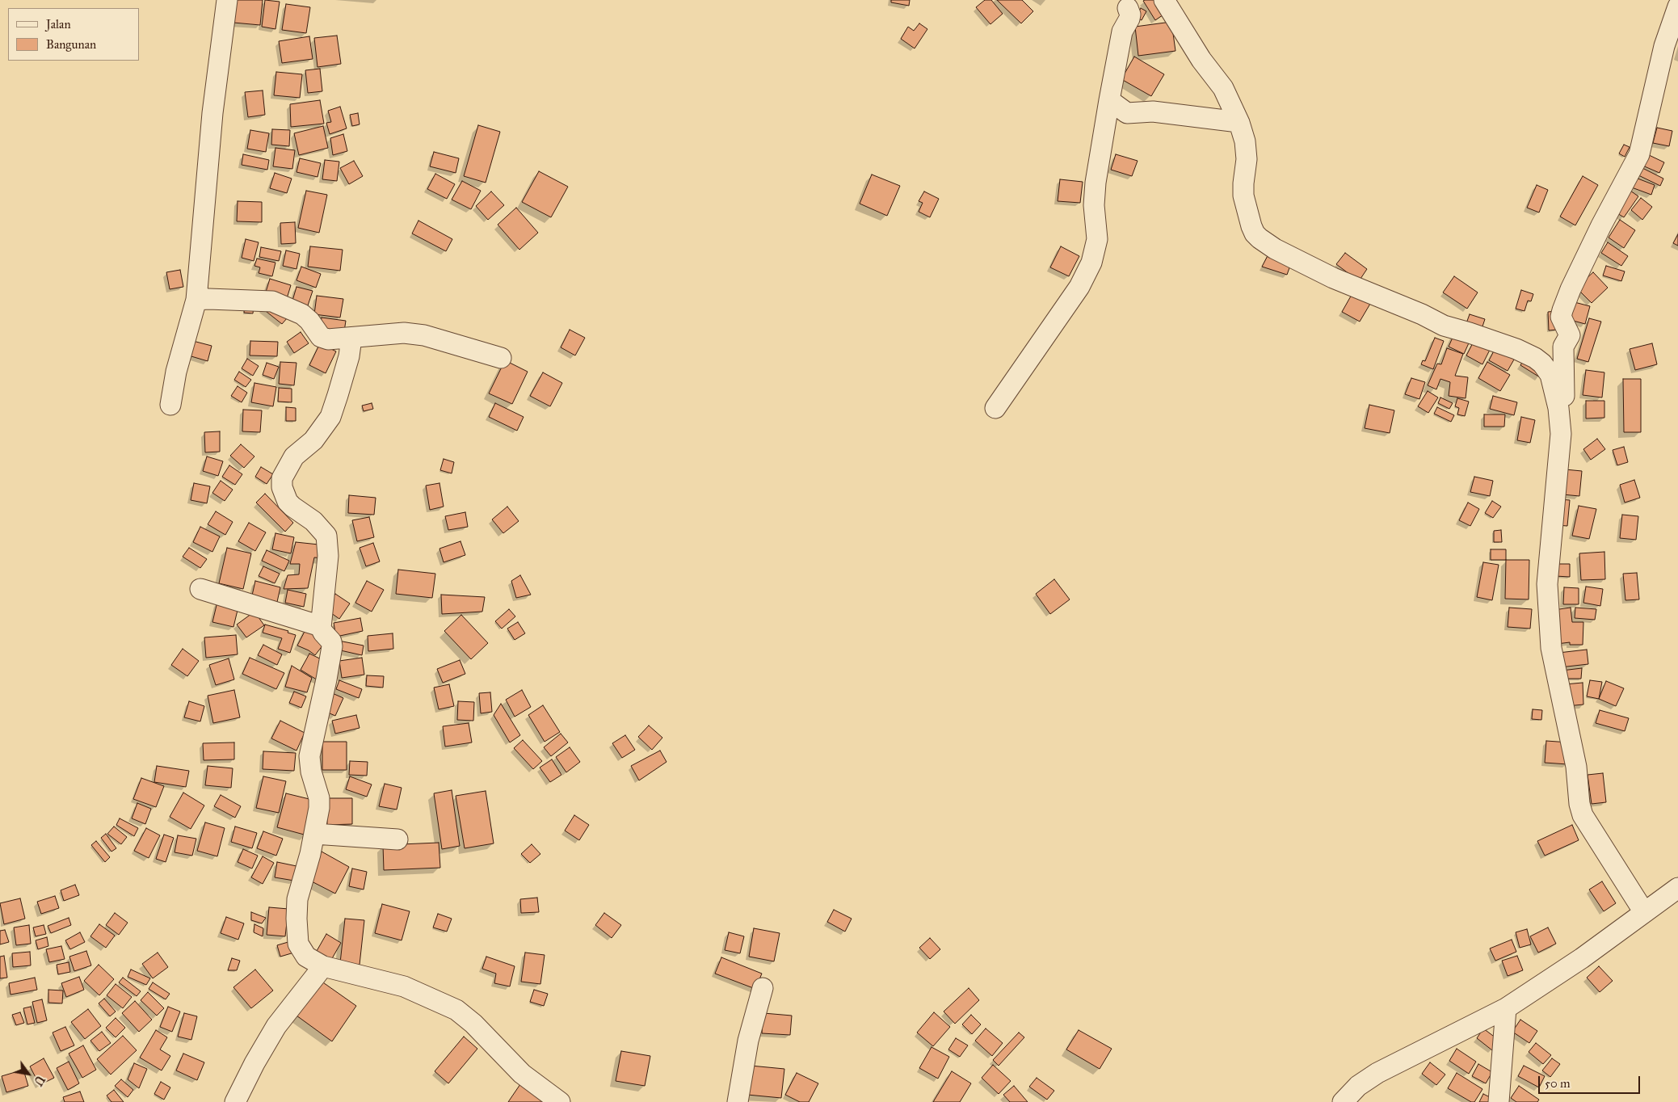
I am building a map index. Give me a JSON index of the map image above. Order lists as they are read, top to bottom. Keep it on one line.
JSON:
{"legend":["Jalan","Bangunan"],"scale_bar":"50 m","north":"bottom right"}
